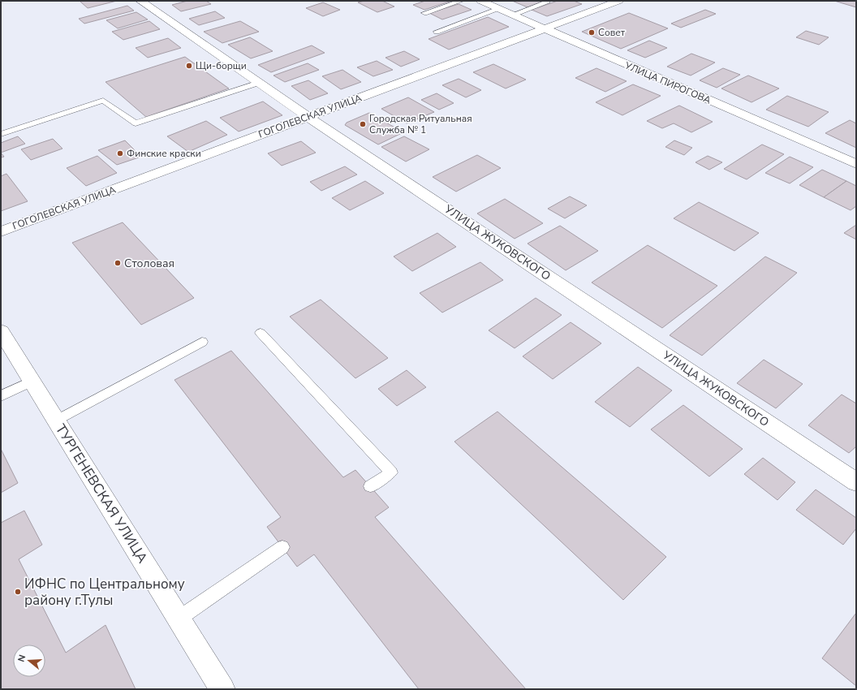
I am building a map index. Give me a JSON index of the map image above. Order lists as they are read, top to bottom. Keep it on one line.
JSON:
{"streets":{"street":["УЛИЦА ПИРОГОВА","ГОГОЛЕВСКАЯ УЛИЦА","УЛИЦА ЖУКОВСКОГО","ТУРГЕНЕВСКАЯ УЛИЦА"]},"crossings":[["УЛИЦА ПИРОГОВА","ГОГОЛЕВСКАЯ УЛИЦА"],["ГОГОЛЕВСКАЯ УЛИЦА","УЛИЦА ЖУКОВСКОГО"]],"places":["Совет","Щи-борщи","Городская Ритуальная Служба № 1","Финские краски","Столовая","ИФНС по Центральному району г.Тулы"],"north":"left"}
